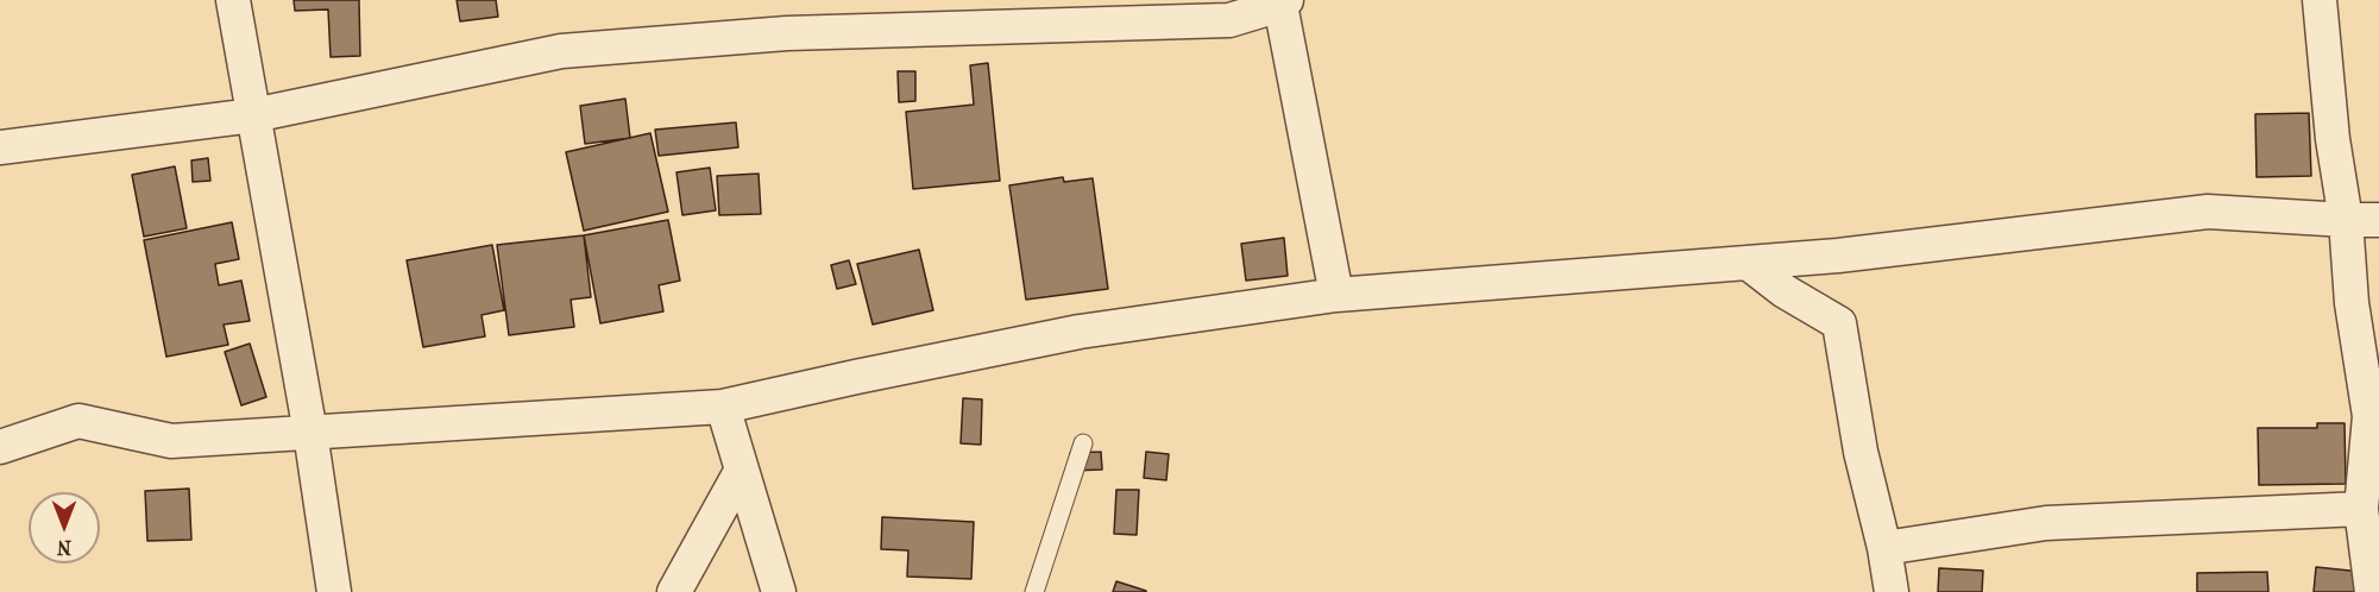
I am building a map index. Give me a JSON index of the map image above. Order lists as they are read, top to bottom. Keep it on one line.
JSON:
{"north":"bottom"}
